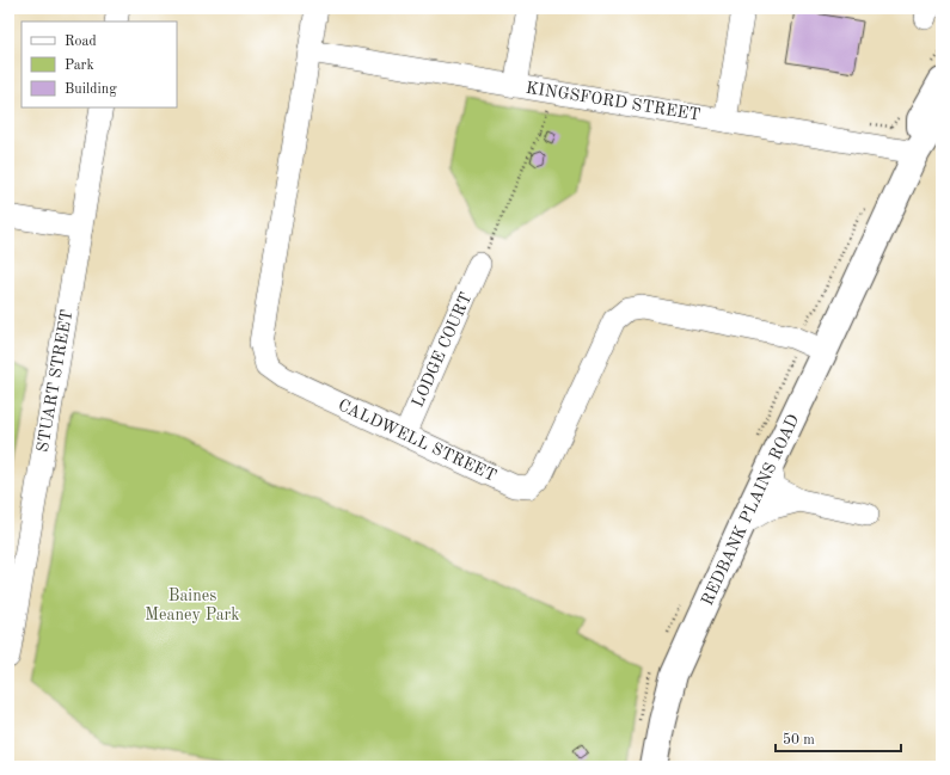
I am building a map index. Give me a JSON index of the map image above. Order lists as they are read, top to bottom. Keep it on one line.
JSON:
{"streets":{"main road":["REDBANK PLAINS ROAD"],"street":["KINGSFORD STREET","LODGE COURT","STUART STREET","CALDWELL STREET"]},"crossings":[["KINGSFORD STREET","CALDWELL STREET"],["KINGSFORD STREET","REDBANK PLAINS ROAD"],["LODGE COURT","CALDWELL STREET"],["CALDWELL STREET","REDBANK PLAINS ROAD"]],"parks":["Baines Meaney Park"],"legend":["Road","Park","Building"],"scale_bar":"50 m"}
